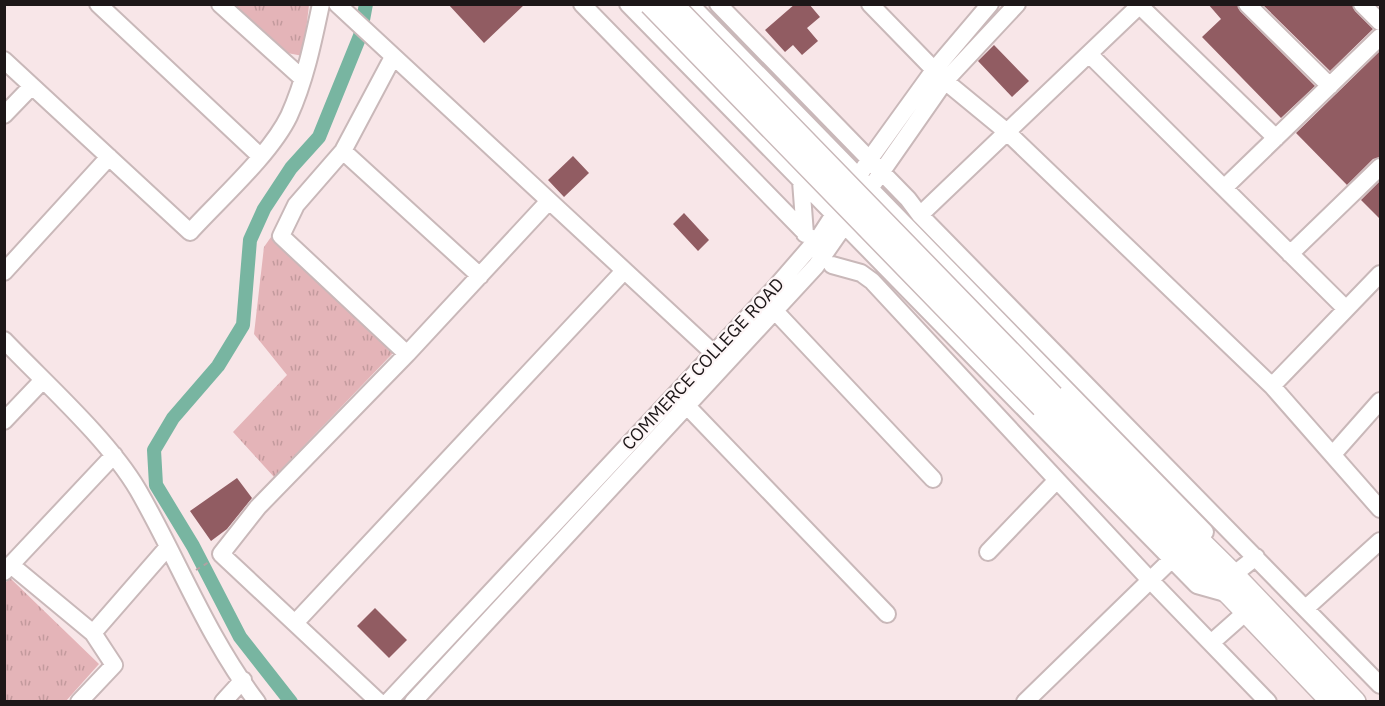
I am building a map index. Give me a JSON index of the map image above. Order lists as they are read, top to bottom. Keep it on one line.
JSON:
{"streets":{"street":["COMMERCE COLLEGE ROAD"]}}
